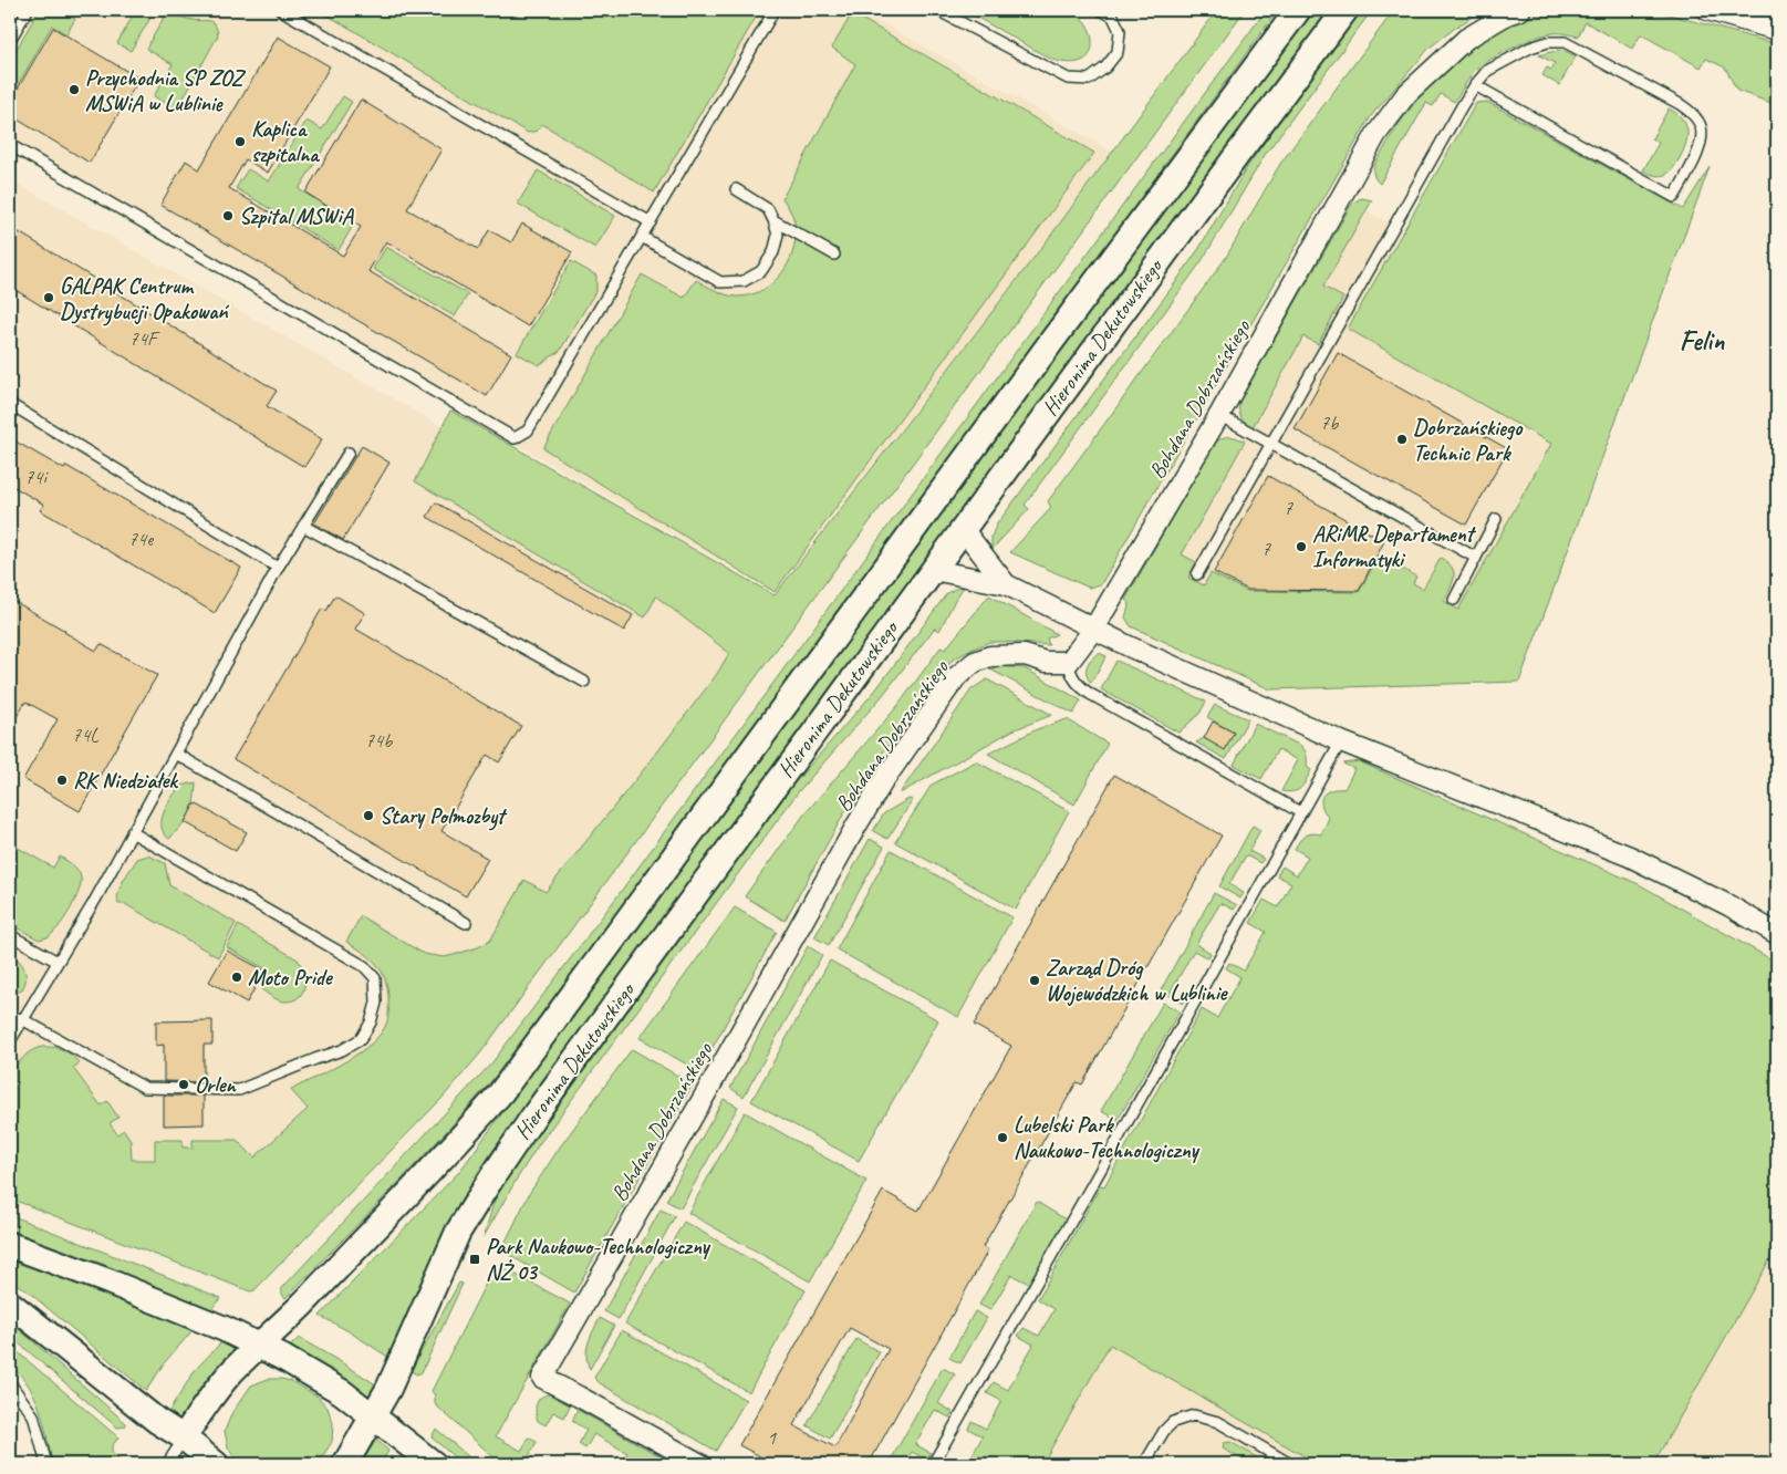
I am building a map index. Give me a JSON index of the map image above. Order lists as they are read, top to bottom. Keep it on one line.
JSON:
{"streets":{"street":["Hieronima Dekutowskiego","Bohdana Dobrzańskiego"]},"districts":["Felin"],"places":{"other":["Przychodnia SP ZOZ MSWiA w Lublinie","Kaplica szpitalna","Szpital MSWiA","GALPAK Centrum Dystrybucji Opakowań","Dobrzańskiego Technic Park","ARiMR Departament Informatyki","RK Niedziałek","Stary Polmozbyt","Moto Pride","Zarząd Dróg Wojewódzkich w Lublinie","Orlen","Lubelski Park Naukowo-Technologiczny"],"transit":["Park Naukowo-Technologiczny NŻ 03"]},"house_numbers":["74F","7b","74i","7","74e","7","74L","74b","1"]}
